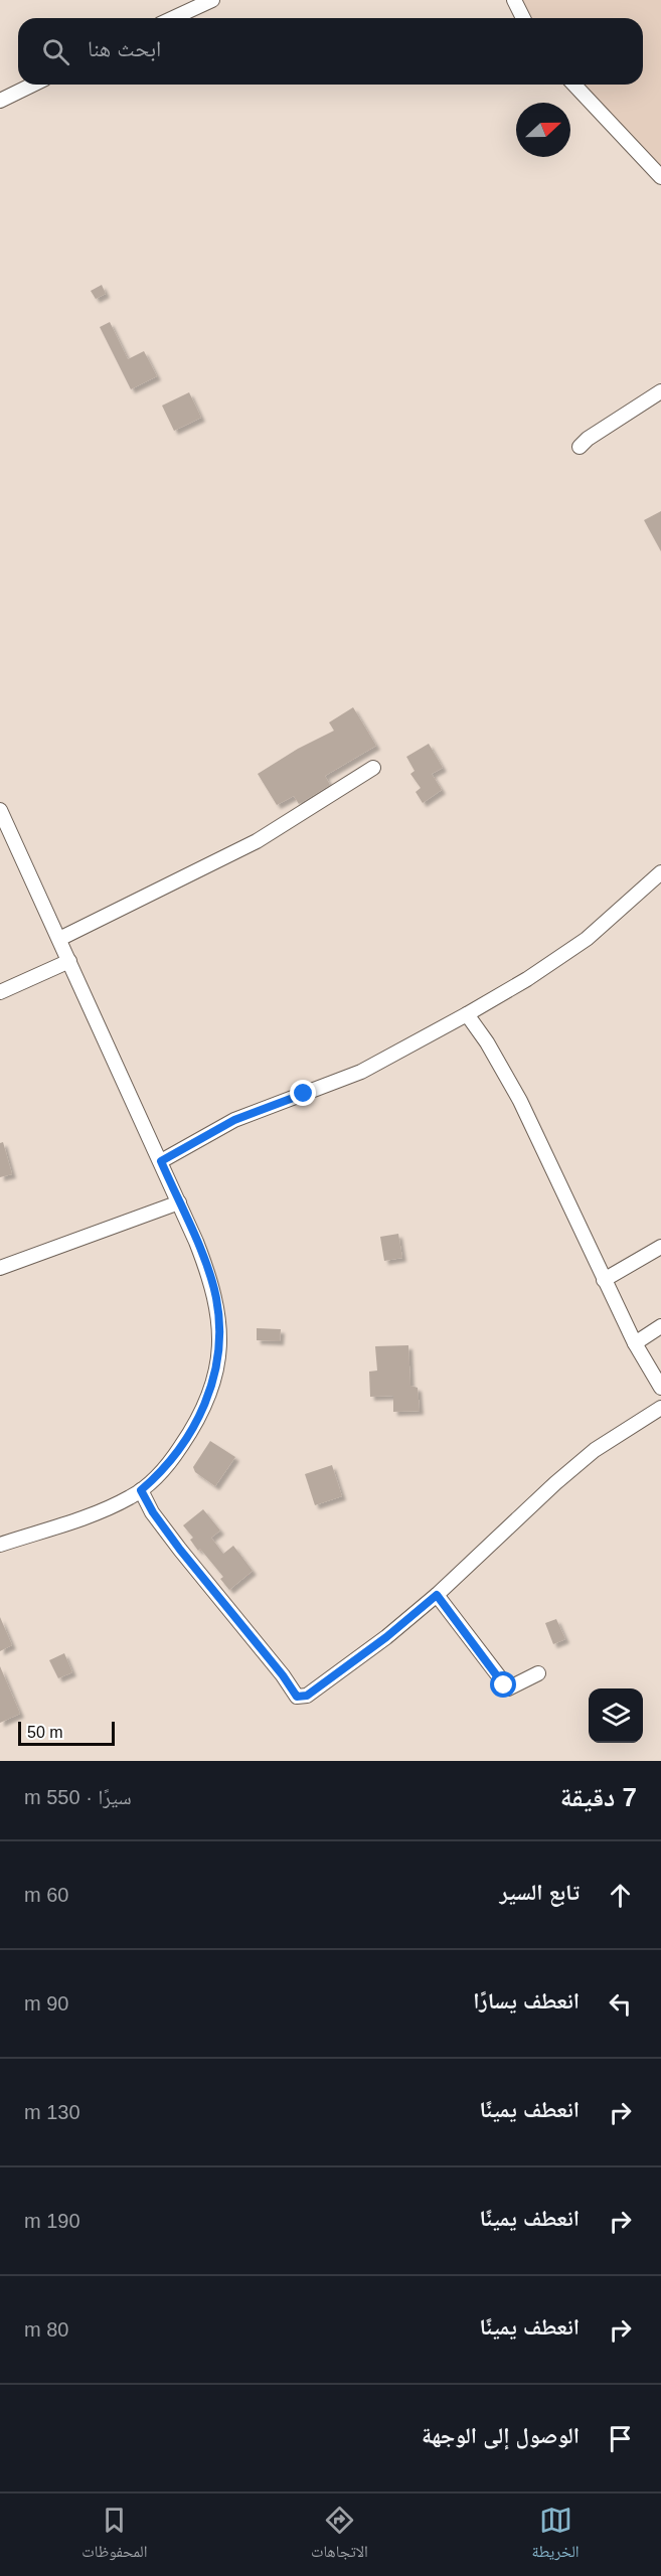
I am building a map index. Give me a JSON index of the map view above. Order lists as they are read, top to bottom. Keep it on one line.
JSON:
{"scale_bar":"50 m","north":"right","page":{"search":"ابحث هنا","scale":"50 m","heading":["7 دقيقة","سيرًا · 550 m"],"list":[["تابع السير","60 m"],["انعطف يسارًا","90 m"],["انعطف يمينًا","130 m"],["انعطف يمينًا","190 m"],["انعطف يمينًا","80 m"],"الوصول إلى الوجهة"],"nav":["الخريطة","الاتجاهات","المحفوظات"]}}
